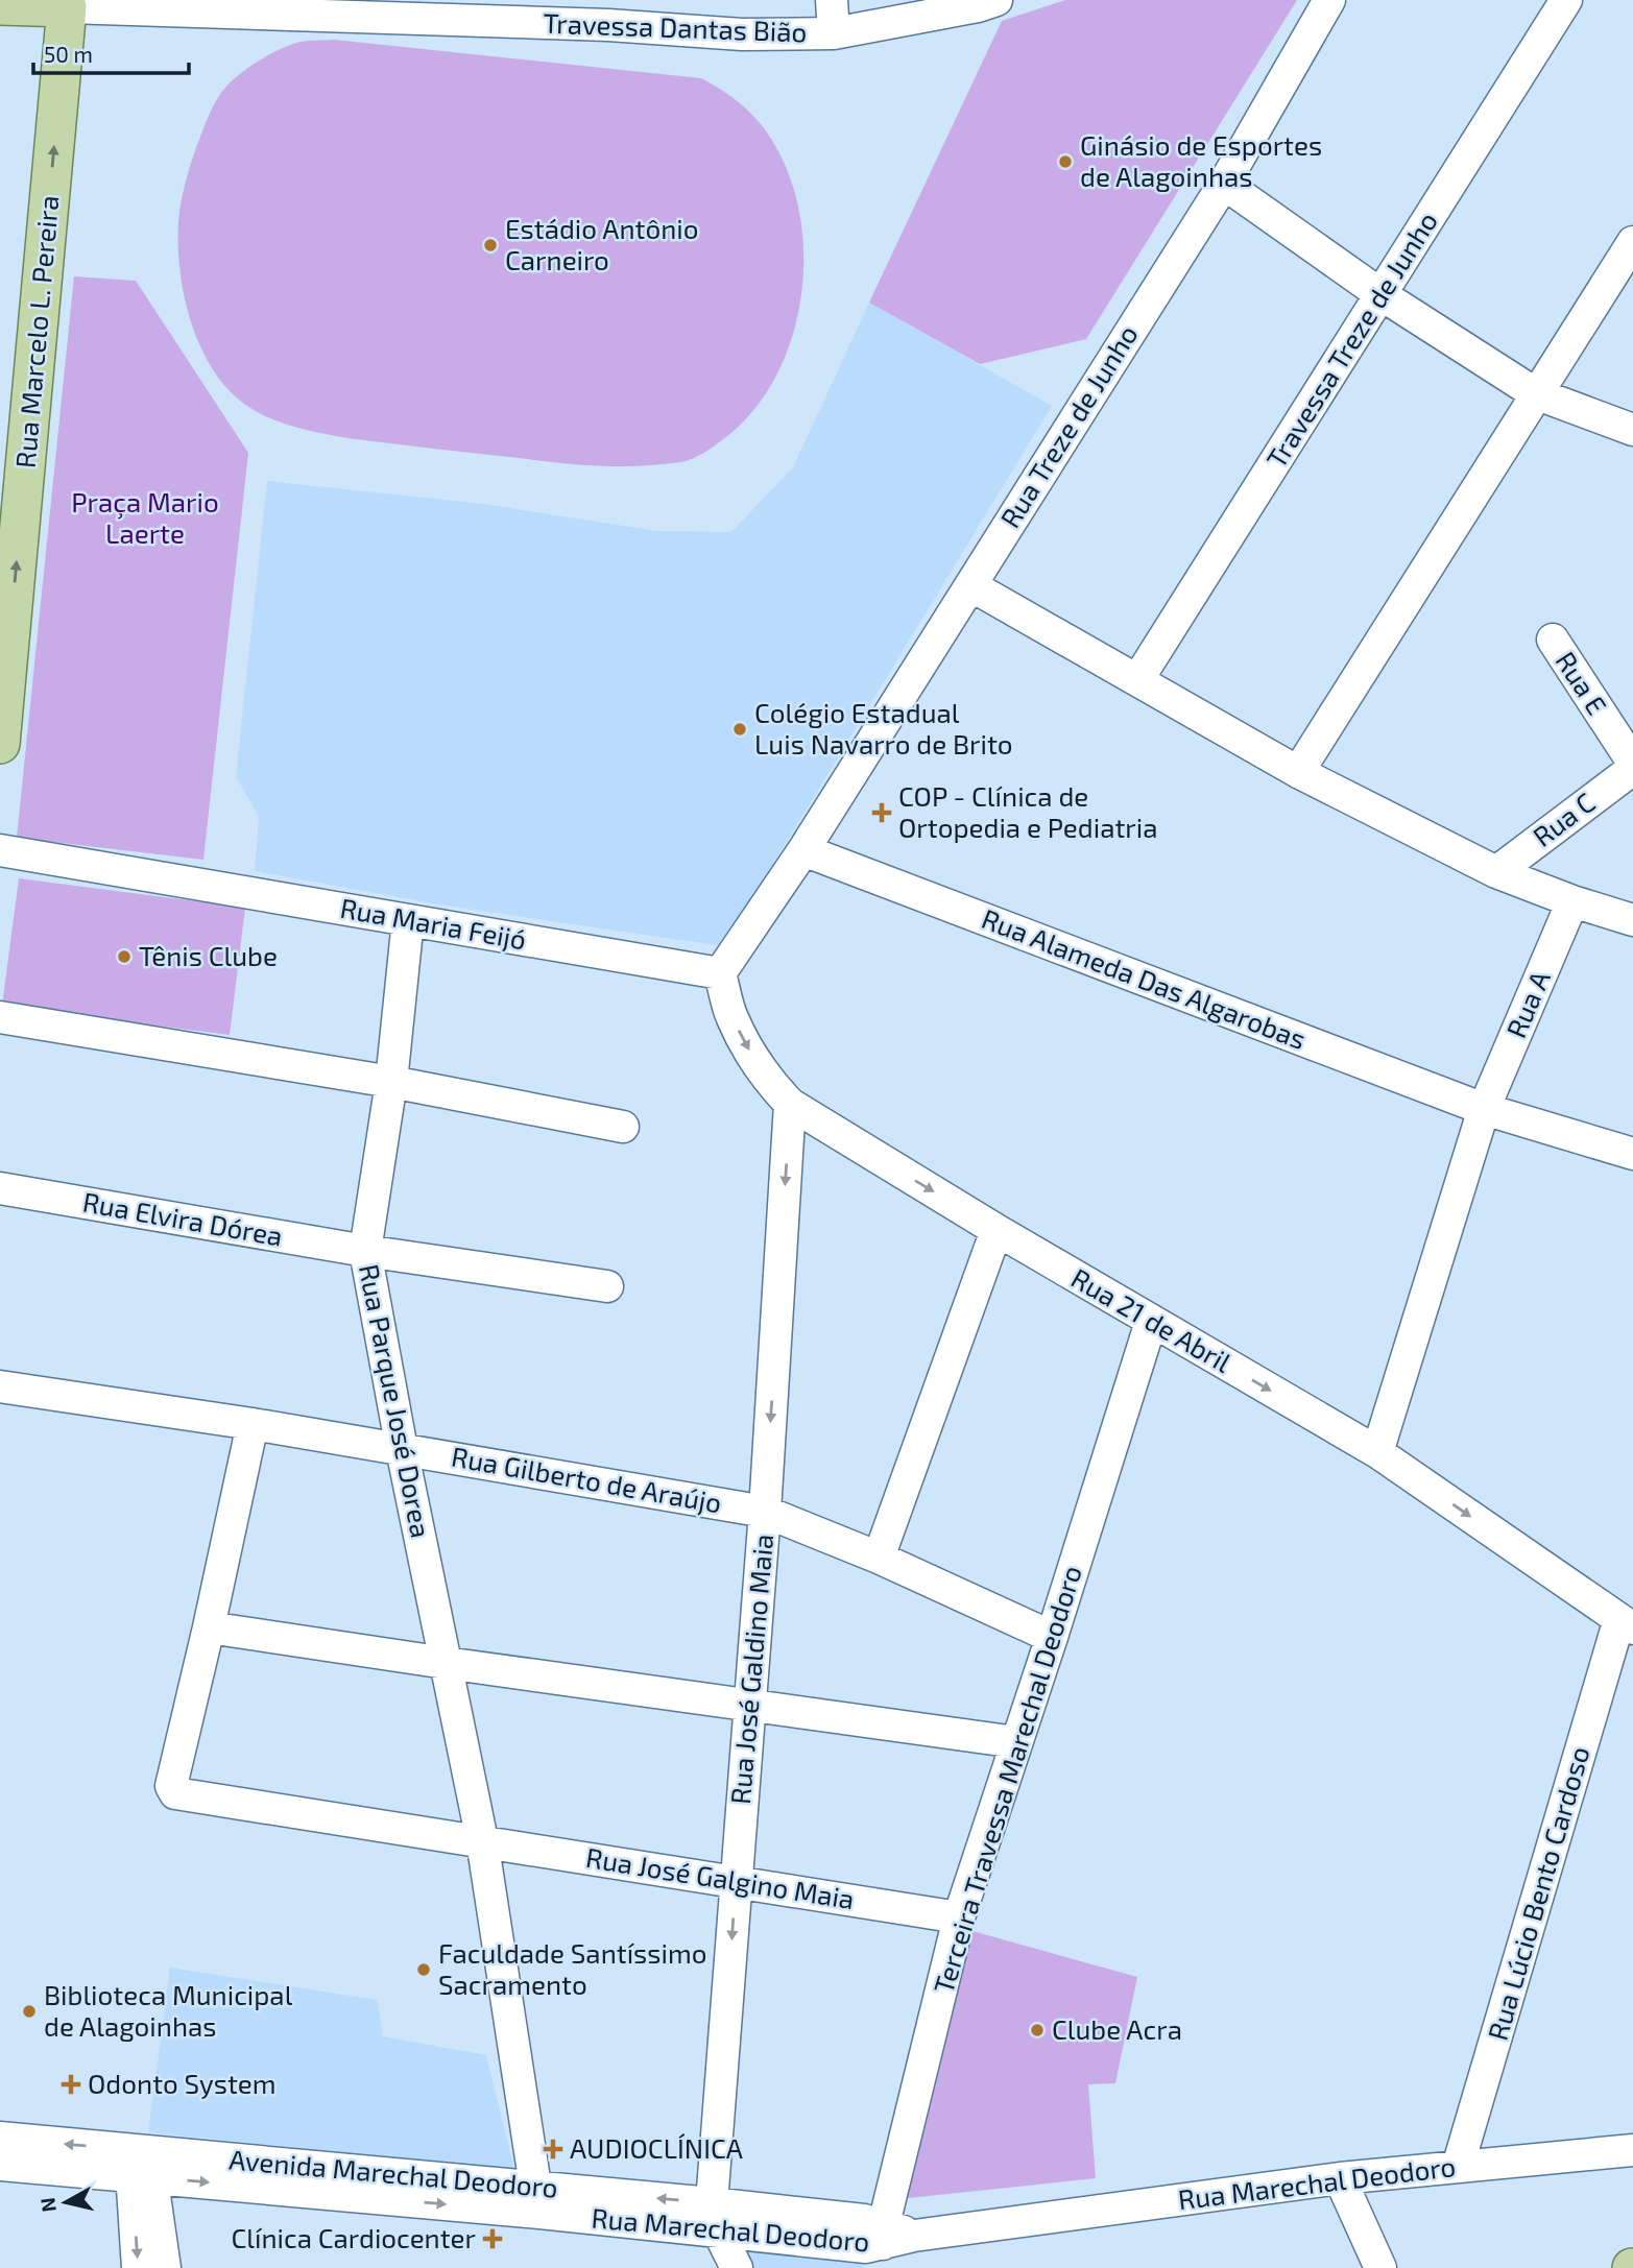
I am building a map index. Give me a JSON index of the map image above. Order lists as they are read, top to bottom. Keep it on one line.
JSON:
{"streets":{"main road":["Travessa Dantas Bião","Rua Marcelo L. Pereira"],"street":["Travessa Treze de Junho","Rua Treze de Junho","Rua E","Rua C","Rua Maria Feijó","Rua Alameda Das Algarobas","Rua A","Rua Elvira Dórea","Rua 21 de Abril","Rua Parque José Dorea","Rua Gilberto de Araújo","Rua José Galdino Maia","Terceira Travessa Marechal Deodoro","Rua José Galgino Maia","Rua Lúcio Bento Cardoso","Rua Marechal Deodoro"]},"crossings":[["Travessa Dantas Bião","Rua Marcelo L. Pereira"],["Rua Treze de Junho","Rua Alameda Das Algarobas"],["Rua Maria Feijó","Rua 21 de Abril"],["Rua Maria Feijó","Rua Parque José Dorea"],["Rua Alameda Das Algarobas","Rua A"],["Rua A","Rua 21 de Abril"],["Rua Elvira Dórea","Rua Parque José Dorea"],["Rua 21 de Abril","Rua José Galdino Maia"],["Rua 21 de Abril","Terceira Travessa Marechal Deodoro"],["Rua 21 de Abril","Rua Lúcio Bento Cardoso"],["Rua Parque José Dorea","Rua Gilberto de Araújo"],["Rua Parque José Dorea","Rua José Galgino Maia"],["Rua Parque José Dorea","Rua Marechal Deodoro"],["Rua Gilberto de Araújo","Rua José Galdino Maia"],["Rua Gilberto de Araújo","Terceira Travessa Marechal Deodoro"],["Rua José Galdino Maia","Rua José Galgino Maia"],["Rua José Galdino Maia","Rua Marechal Deodoro"],["Terceira Travessa Marechal Deodoro","Rua José Galgino Maia"],["Terceira Travessa Marechal Deodoro","Rua Marechal Deodoro"],["Rua Lúcio Bento Cardoso","Rua Marechal Deodoro"]],"one_way":["Rua Marcelo L. Pereira","Rua 21 de Abril"],"parks":["Praça Mario Laerte"],"places":{"other":["Ginásio de Esportes de Alagoinhas","Estádio Antônio Carneiro","Colégio Estadual Luis Navarro de Brito","Tênis Clube","Faculdade Santíssimo Sacramento","Biblioteca Municipal de Alagoinhas","Clube Acra"],"health":["COP - Clínica de Ortopedia e Pediatria","Odonto System","AUDIOCLÍNICA","Clínica Cardiocenter"]},"scale_bar":"50 m","north":"left"}
